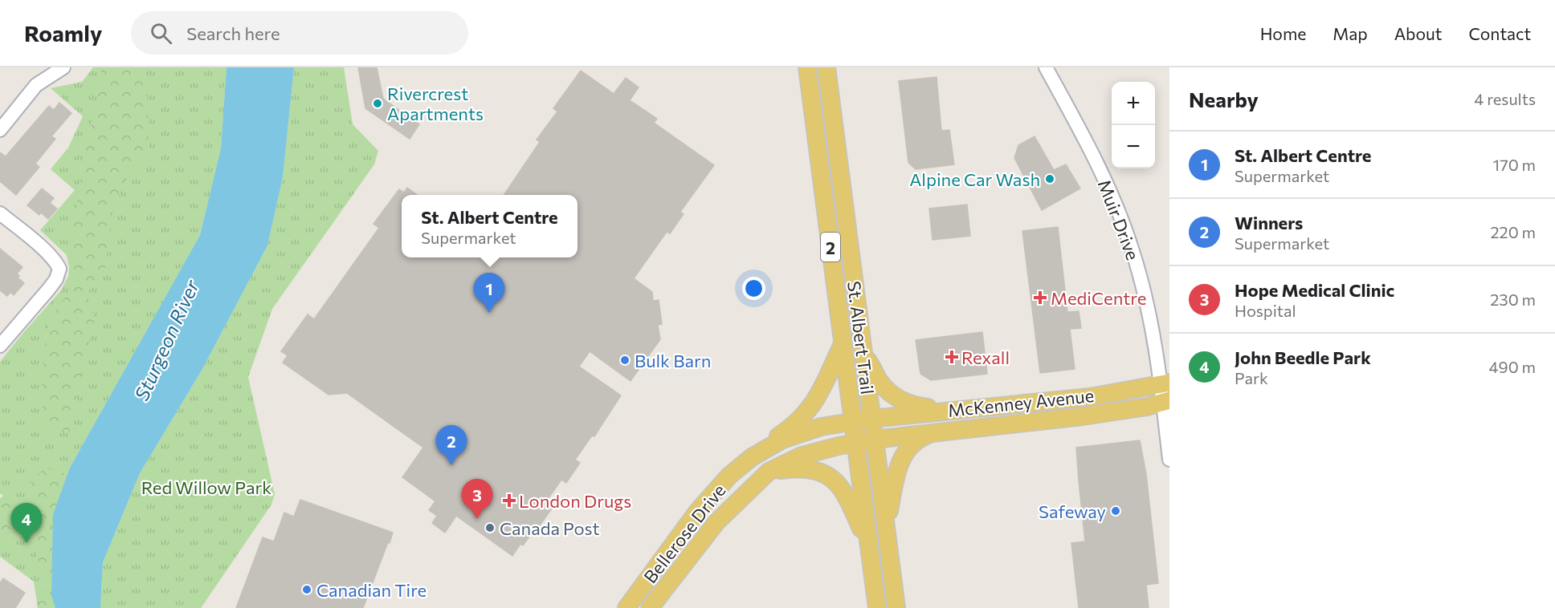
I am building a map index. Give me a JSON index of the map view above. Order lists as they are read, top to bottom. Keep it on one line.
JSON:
{"streets":{"main road":["2","St. Albert Trail","McKenney Avenue","Bellerose Drive"],"street":["Muir Drive"]},"crossings":[["Muir Drive","McKenney Avenue"],["St. Albert Trail","McKenney Avenue"],["St. Albert Trail","Bellerose Drive"],["McKenney Avenue","Bellerose Drive"]],"water":["Sturgeon River"],"parks":["Red Willow Park"],"places":{"other":["Rivercrest Apartments","Alpine Car Wash","Bulk Barn","Safeway","Canada Post","Canadian Tire"],"health":["MediCentre","Rexall","London Drugs"]},"page":{"header":"Roamly","search":"Search here","nav":["Home","Map","About","Contact"],"heading":["Nearby","4 results"],"map_buttons":["+","−"],"list":[{"mark":"1","name":"St. Albert Centre","note":"Supermarket","value":"170 m"},{"mark":"2","name":"Winners","note":"Supermarket","value":"220 m"},{"mark":"3","name":"Hope Medical Clinic","note":"Hospital","value":"230 m"},{"mark":"4","name":"John Beedle Park","note":"Park","value":"490 m"}],"popup":["St. Albert Centre","Supermarket"],"pins":["1","2","3","4"]}}
